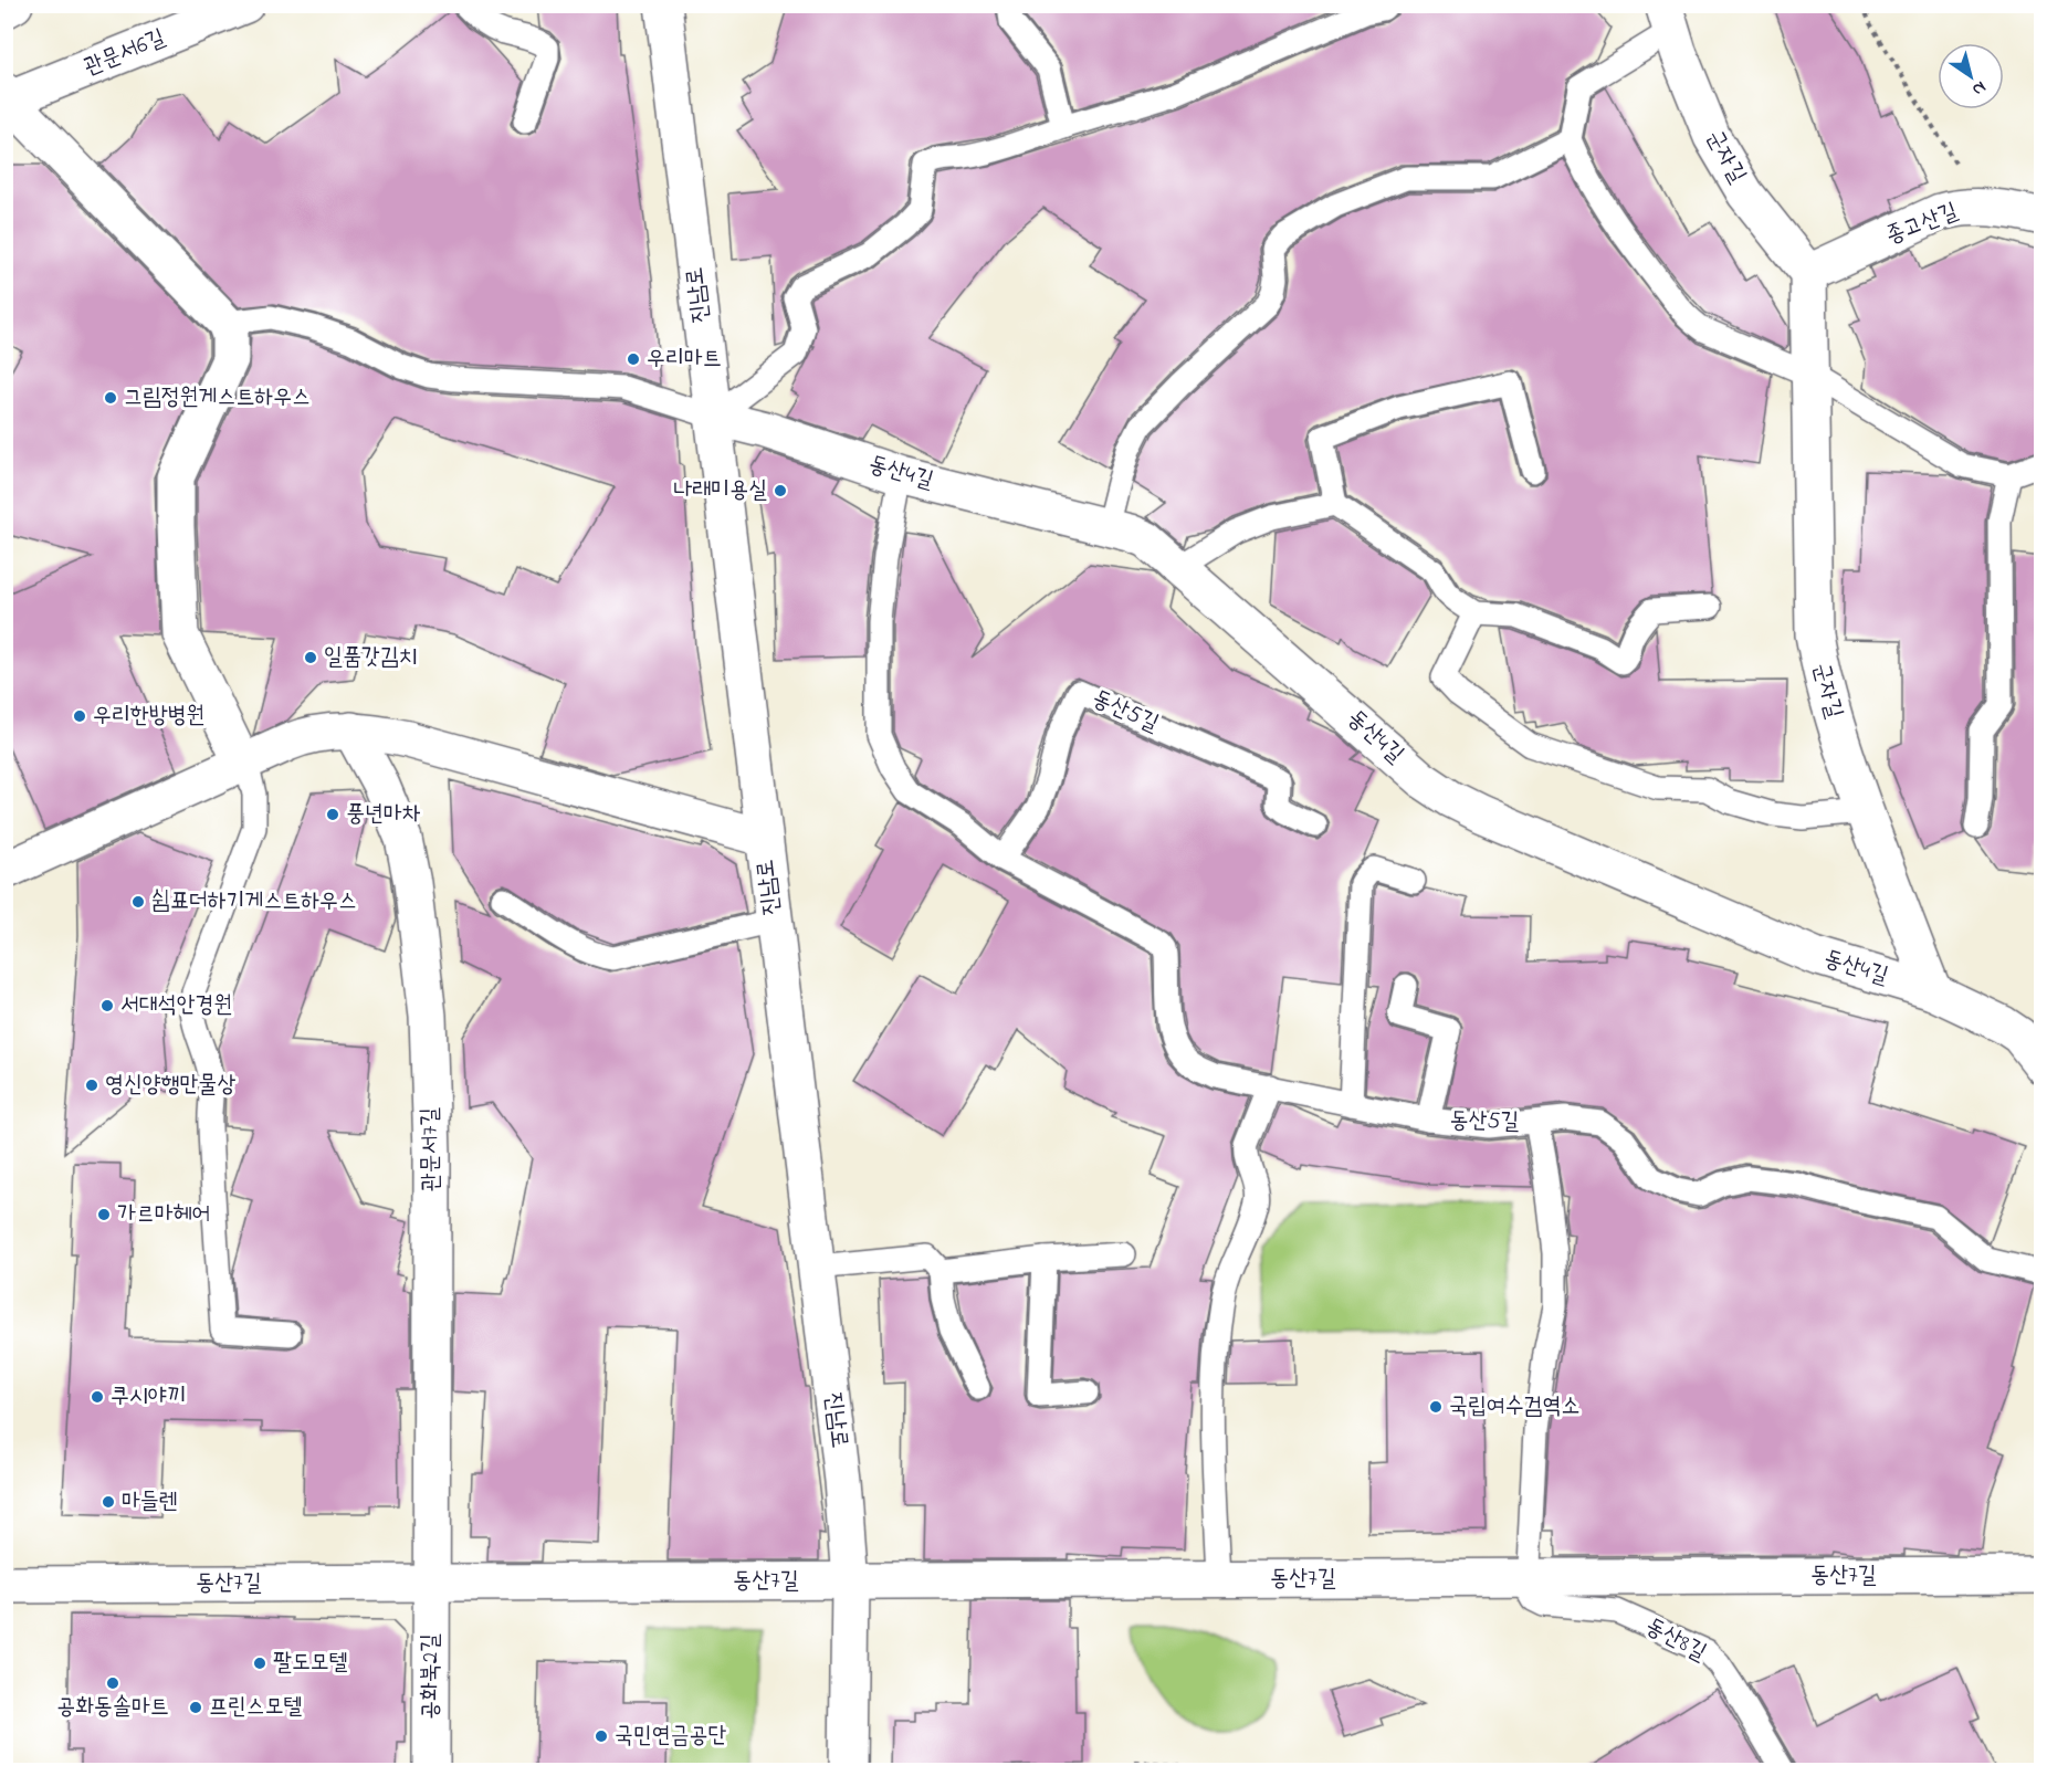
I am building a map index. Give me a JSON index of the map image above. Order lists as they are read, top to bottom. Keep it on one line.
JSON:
{"streets":{"street":["관문서6길","군자길","종고산길","진남로","동산4길","관문서7길","동산7길","공화북2길"],"lane":["동산5길","동산8길"]},"crossings":[["군자길","종고산길"],["군자길","동산4길"],["진남로","동산4길"],["진남로","동산7길"],["동산4길","동산5길"],["관문서7길","동산7길"],["관문서7길","공화북2길"],["동산7길","동산8길"],["동산7길","공화북2길"]],"places":["우리마트","그림정원게스트하우스","나래미용실","일품갓김치","우리한방병원","풍년마차","쉼표더하기게스트하우스","서대석안경원","영신양행만물상","가르마헤어","쿠시야끼","국립여수검역소","마들렌","팔도모텔","공화동솔마트","프린스모텔","국민연금공단"],"north":"bottom right"}
